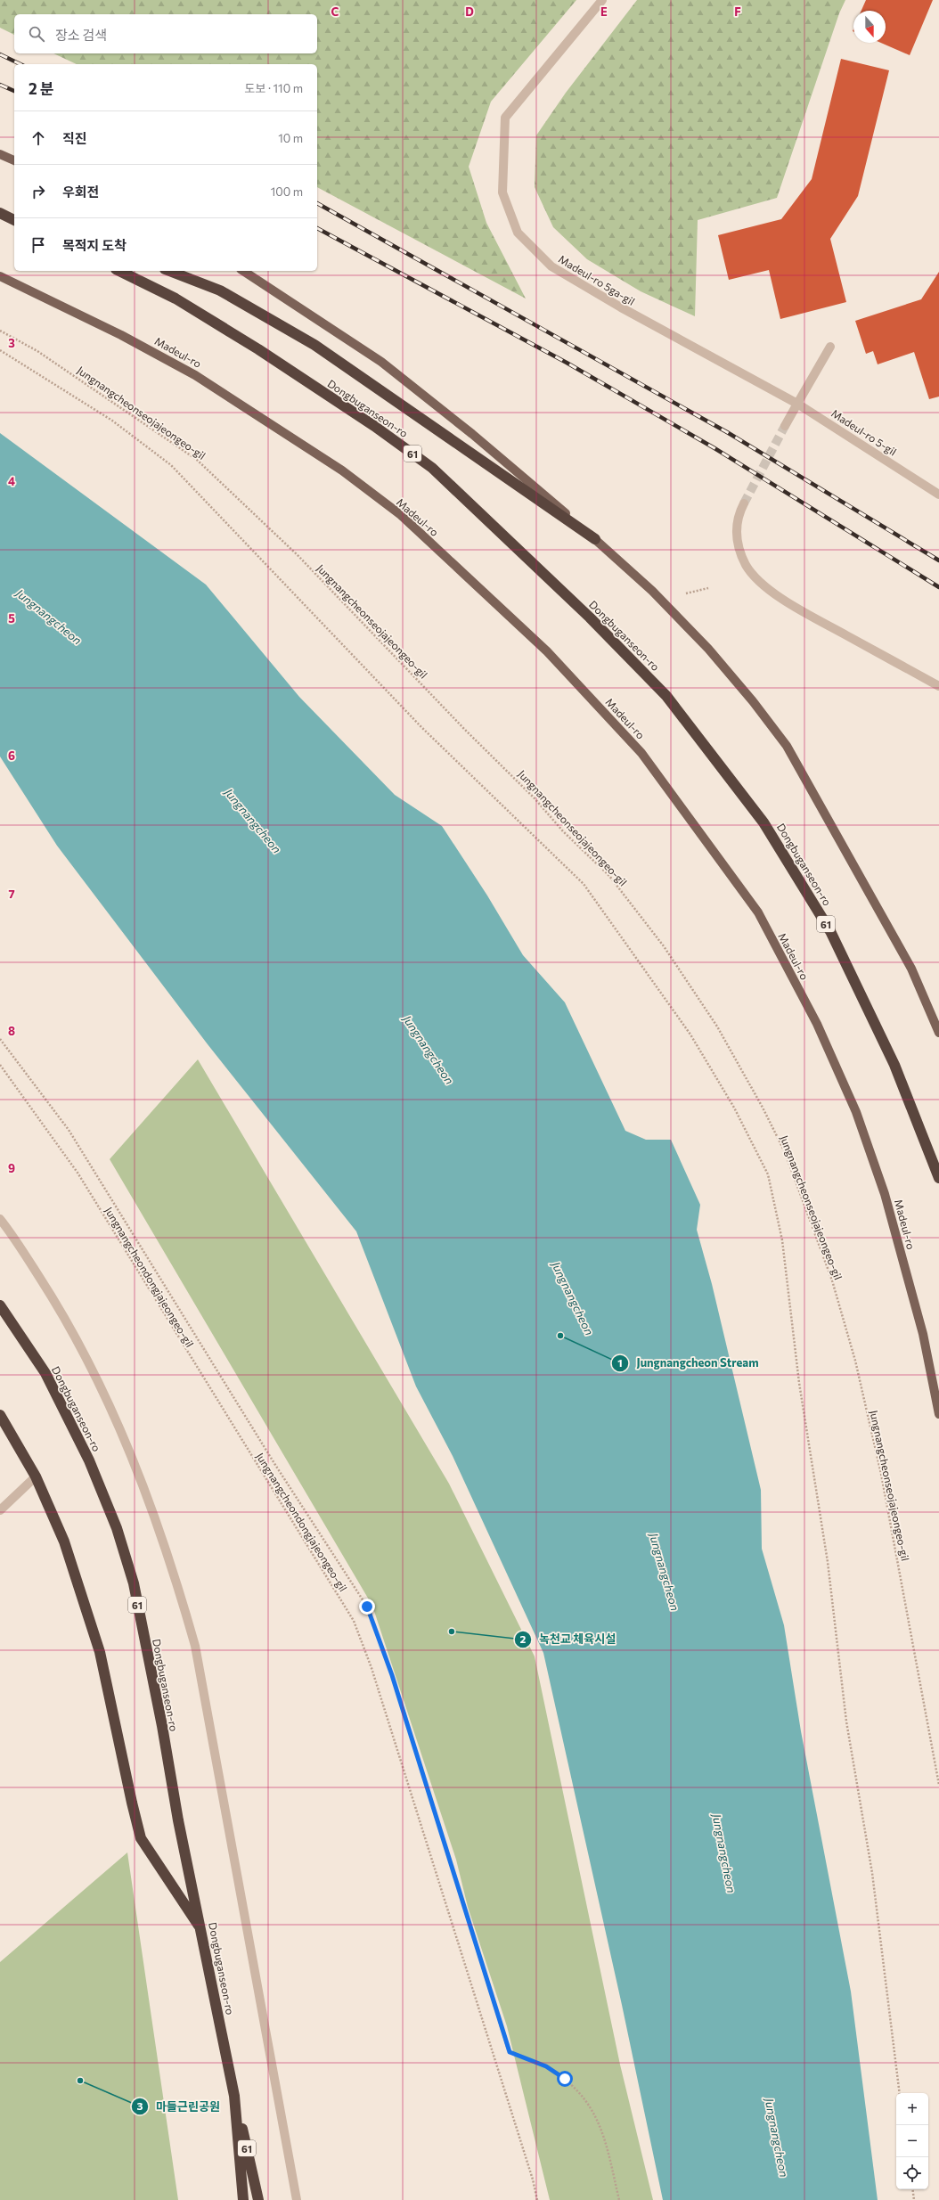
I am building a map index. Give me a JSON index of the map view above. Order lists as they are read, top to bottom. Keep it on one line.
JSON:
{"streets":{"highway":["Dongbuganseon-ro","61"],"main road":["Madeul-ro"],"street":["Madeul-ro 5ga-gil","Madeul-ro 5-gil"],"path":["Jungnangcheonseojajeongeo-gil","Jungnangcheondongjajeongeo-gil"]},"crossings":[["Madeul-ro 5ga-gil","Madeul-ro 5-gil"]],"water":["Jungnangcheon"],"places":["Jungnangcheon Stream","녹천교 체육시설","마들근린공원"],"north":"bottom","page":{"search":"장소 검색","heading":["2 분","도보 · 110 m"],"list":[["직진","10 m"],["우회전","100 m"],"목적지 도착"],"map_buttons":["+","−"]},"grid":{"columns":["C","D","E","F"],"rows":["3","4","5","6","7","8","9"]}}
